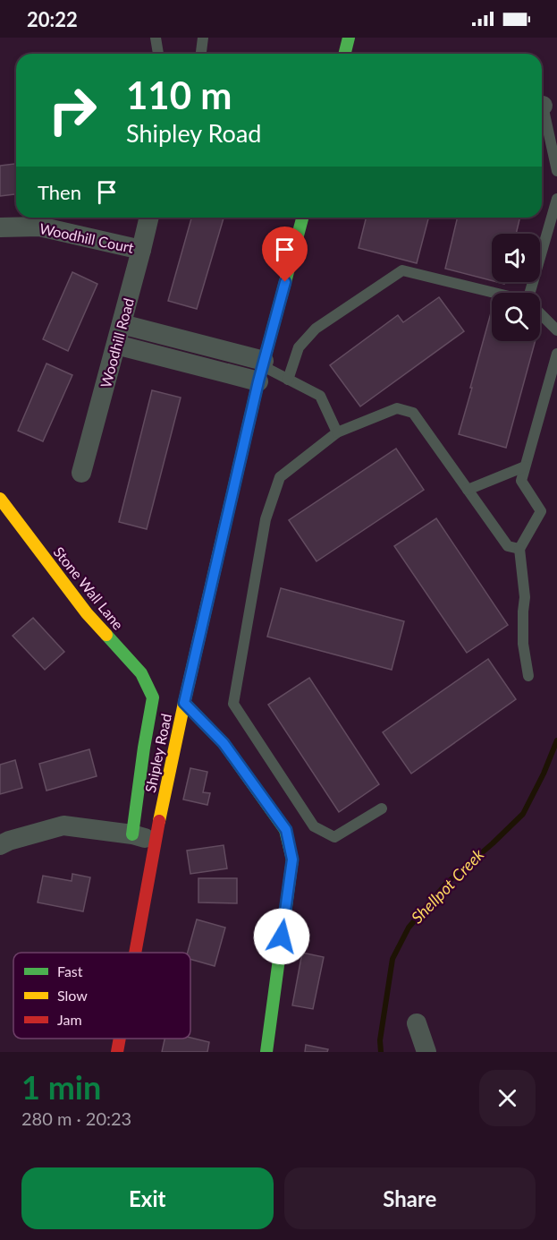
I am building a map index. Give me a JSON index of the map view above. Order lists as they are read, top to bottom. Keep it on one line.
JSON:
{"streets":{"main road":["Stone Wall Lane","Shipley Road"],"street":["Woodhill Court","Woodhill Road"]},"crossings":[["Woodhill Court","Woodhill Road"]],"water":["Shellpot Creek"],"legend":["Fast","Slow","Jam"],"page":{"status":"20:22","turn":["110 m","Shipley Road"],"then":"Then","heading":["1 min","280 m · 20:23"],"buttons":["Exit","Share"]}}
